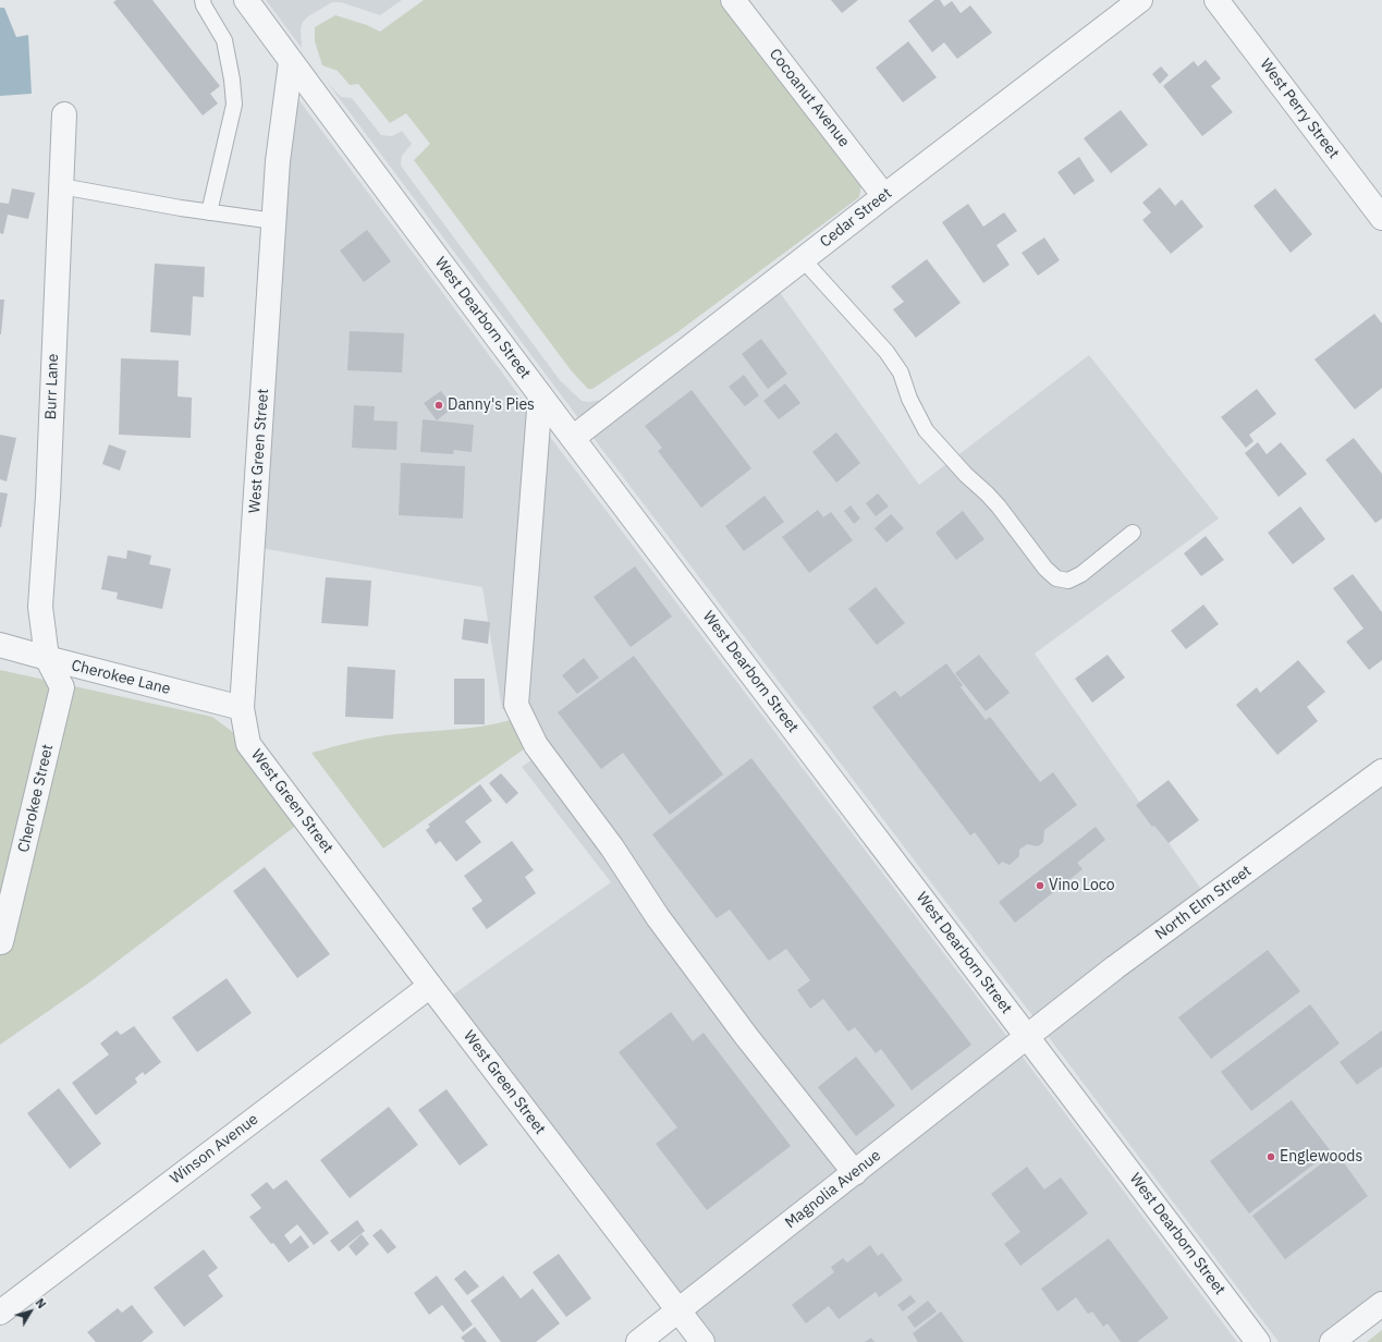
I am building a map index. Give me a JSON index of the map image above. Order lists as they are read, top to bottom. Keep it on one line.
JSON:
{"streets":{"street":["Cocoanut Avenue","West Perry Street","Cedar Street","West Dearborn Street","Burr Lane","West Green Street","Cherokee Lane","Cherokee Street","North Elm Street","Winson Avenue","Magnolia Avenue"]},"crossings":[["Cocoanut Avenue","Cedar Street"],["Cedar Street","West Dearborn Street"],["West Dearborn Street","West Green Street"],["West Dearborn Street","North Elm Street"],["West Dearborn Street","Magnolia Avenue"],["Burr Lane","Cherokee Lane"],["Burr Lane","Cherokee Street"],["West Green Street","Cherokee Lane"],["West Green Street","Winson Avenue"],["West Green Street","Magnolia Avenue"],["Cherokee Lane","Cherokee Street"],["North Elm Street","Magnolia Avenue"]],"places":["Danny's Pies","Vino Loco","Englewoods"],"north":"top right"}
